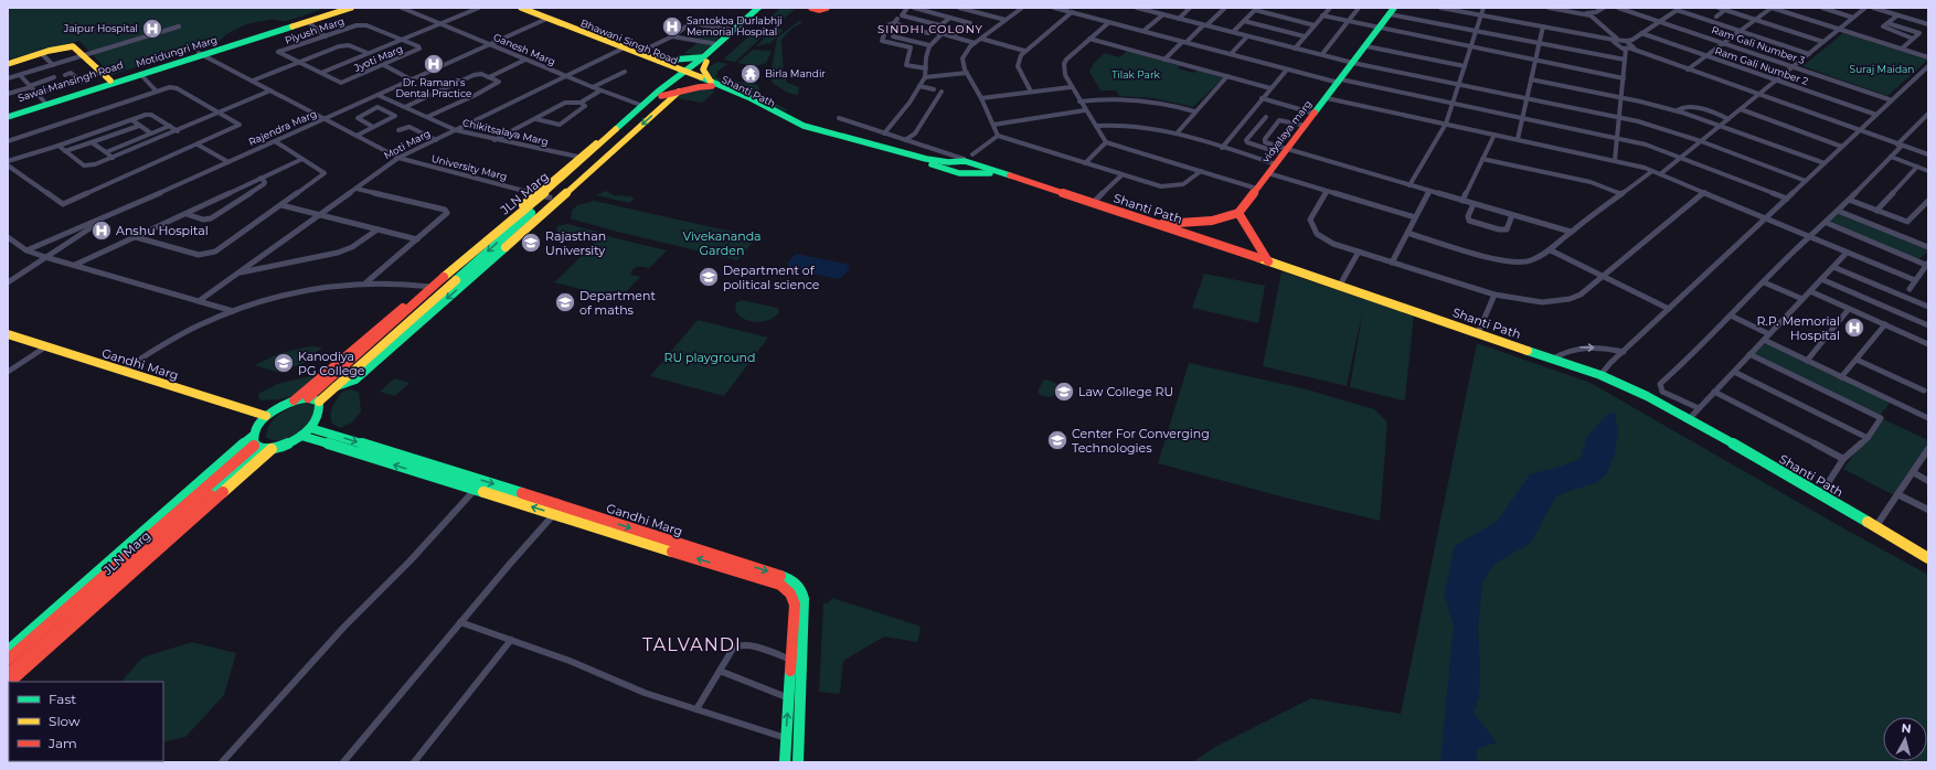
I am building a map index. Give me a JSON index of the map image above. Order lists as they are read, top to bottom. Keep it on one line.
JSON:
{"streets":{"main road":["Bhawani Singh Road","Motidungri Marg","Sawai Mansingh Road","Shanti Path","vidyalaya marg","JLN Marg","Gandhi Marg"],"street":["Piyush Marg","Ram Gali Number 3","Ganesh Marg","Jyoti Marg","Ram Gali Number 2","Rajendra Marg","Chikitsalaya Marg","Moti Marg","University Marg"]},"crossings":[["Piyush Marg","Jyoti Marg"],["Bhawani Singh Road","Rajendra Marg"],["Bhawani Singh Road","Moti Marg"],["Bhawani Singh Road","JLN Marg"],["Ganesh Marg","Rajendra Marg"],["Ganesh Marg","Moti Marg"],["Ganesh Marg","JLN Marg"],["Motidungri Marg","Sawai Mansingh Road"],["Motidungri Marg","University Marg"],["Sawai Mansingh Road","University Marg"],["Rajendra Marg","Chikitsalaya Marg"],["Rajendra Marg","University Marg"],["Chikitsalaya Marg","Moti Marg"],["Chikitsalaya Marg","JLN Marg"],["Moti Marg","University Marg"],["University Marg","JLN Marg"]],"districts":["SINDHI COLONY","TALVANDI"],"parks":["Suraj Maidan","Tilak Park","Vivekananda Garden","RU playground"],"places":{"hospital":["Santokba Durlabhji Memorial Hospital","Jaipur Hospital","Dr. Ramani's Dental Practice","Anshu Hospital","R.P. Memorial Hospital"],"temple":["Birla Mandir"],"school or university":["Rajasthan University","Department of political science","Department of maths","Kanodiya PG College","Law College RU","Center For Converging Technologies"]},"legend":["Fast","Slow","Jam"],"north":"top"}
